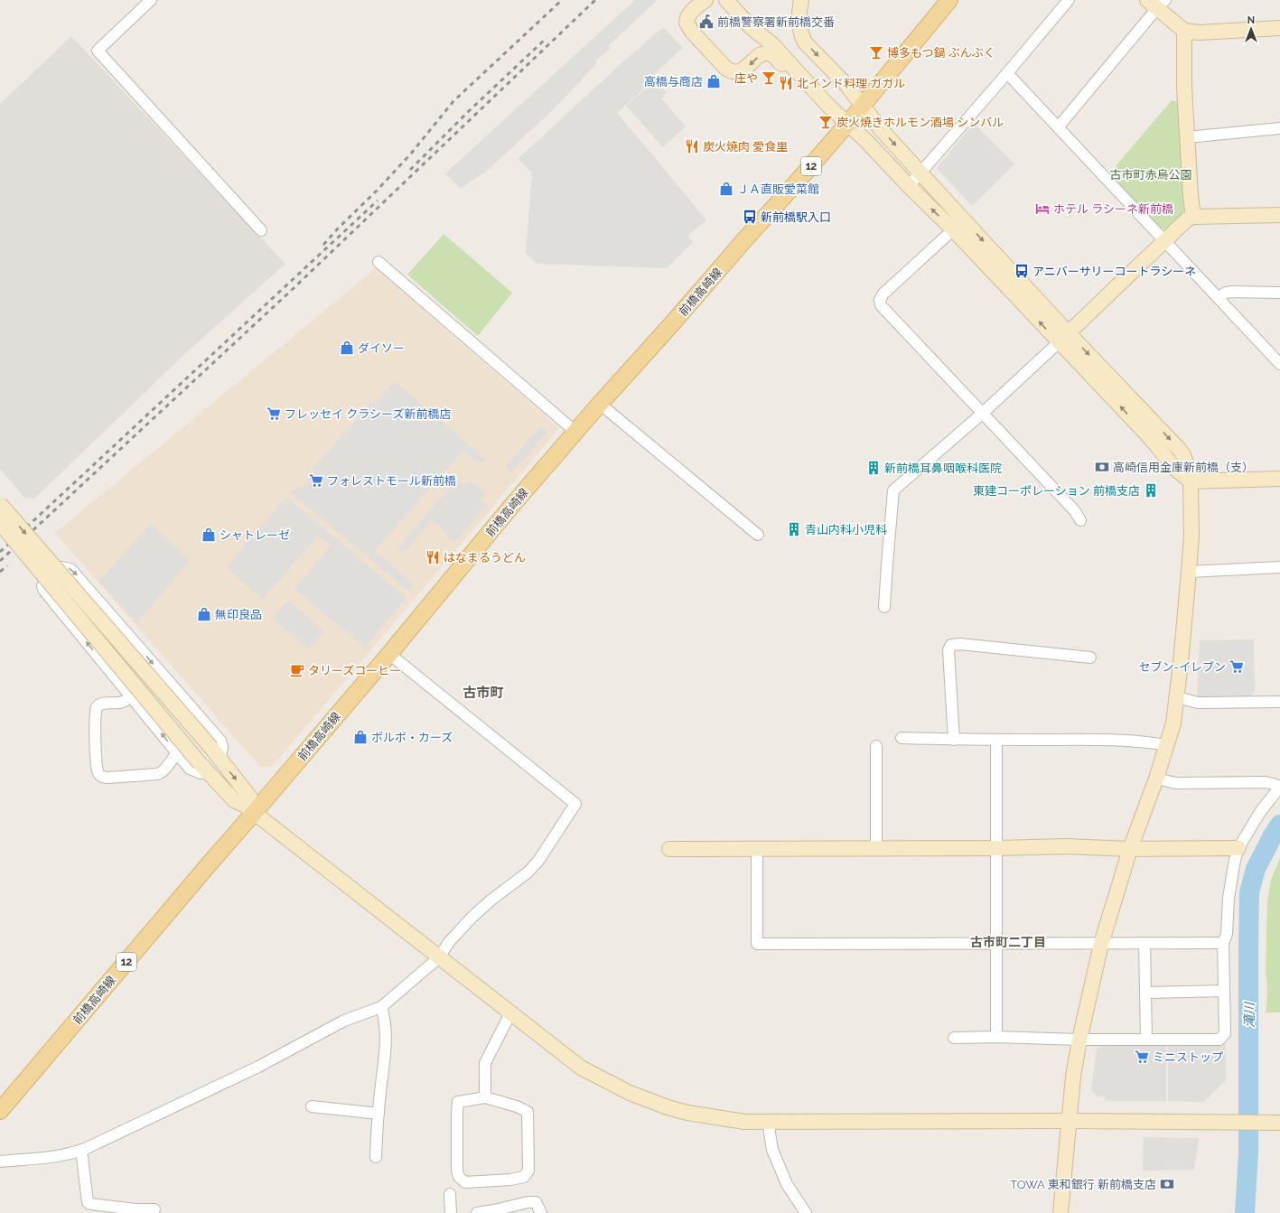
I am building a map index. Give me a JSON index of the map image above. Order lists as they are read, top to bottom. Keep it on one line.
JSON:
{"streets":{"main road":["12","前橋高崎線"]},"districts":["古市町","古市町二丁目"],"water":["滝川"],"parks":["古市町赤烏公園"],"places":{"public building":["前橋警察署新前橋交番"],"bar":["博多もつ鍋 ぶんぶく","庄や","炭火焼きホルモン酒場 シンバル"],"shop":["高橋与商店","ＪＡ直販愛菜館","ダイソー","シャトレーゼ","無印良品","ボルボ・カーズ"],"restaurant":["北インド料理 ガガル","炭火焼肉 愛食里","はなまるうどん"],"hotel":["ホテル ラシーネ新前橋"],"bus stop":["新前橋駅入口","アニバーサリーコートラシーネ"],"supermarket":["フレッセイ クラシーズ新前橋店","フォレストモール新前橋","セブン-イレブン","ミニストップ"],"bank":["高崎信用金庫新前橋（支）","TOWA 東和銀行 新前橋支店"],"building":["新前橋耳鼻咽喉科医院","東建コーポレーション 前橋支店","青山内科小児科"],"cafe":["タリーズコーヒー"]},"north":"top"}
